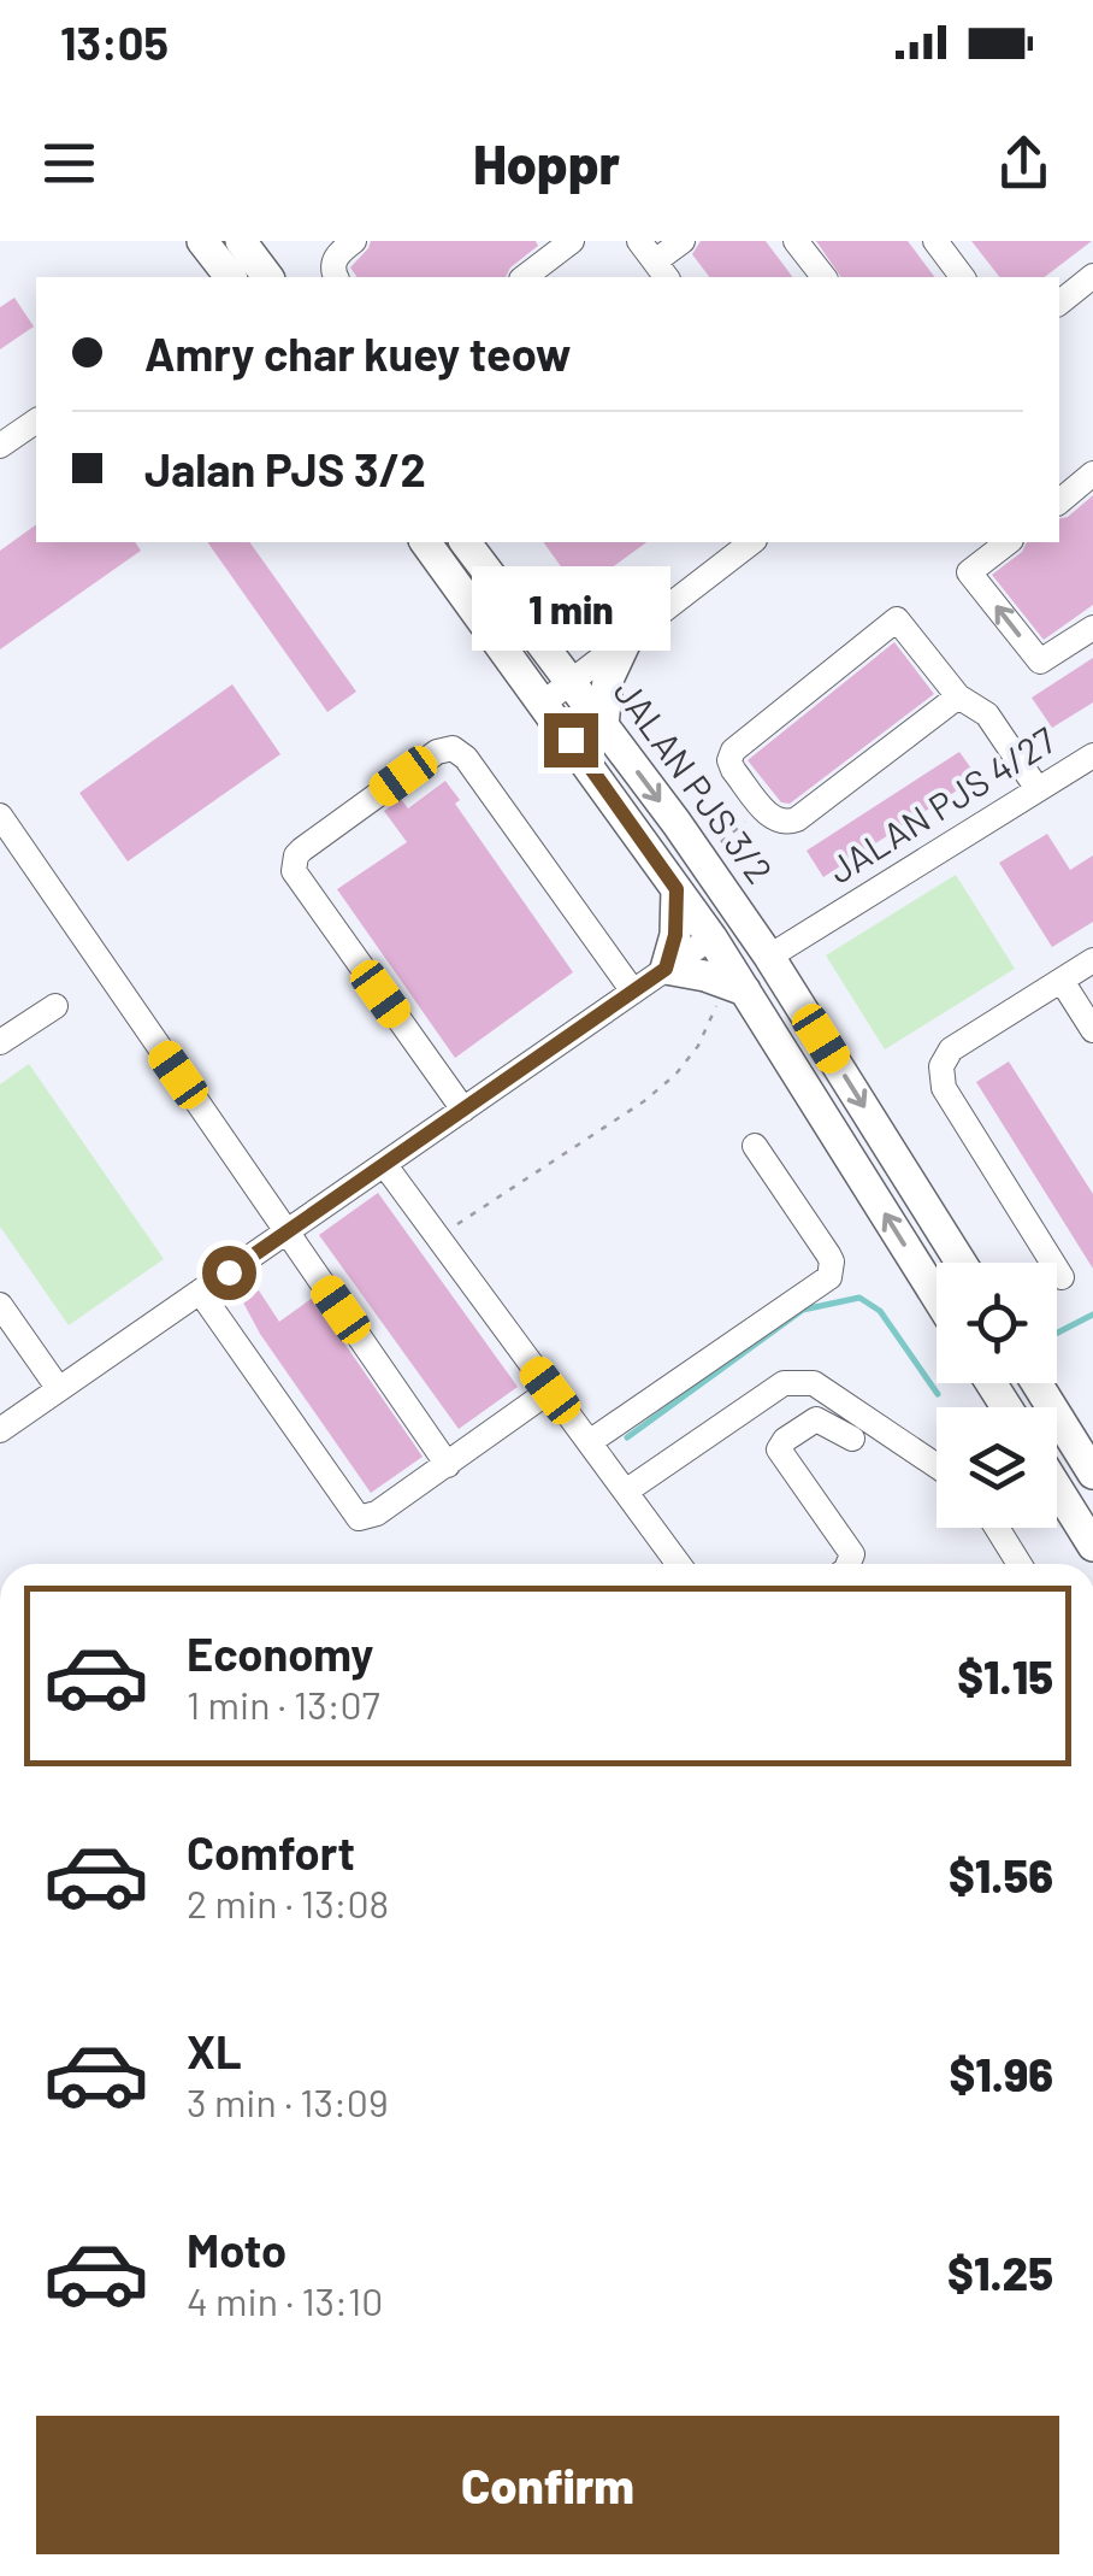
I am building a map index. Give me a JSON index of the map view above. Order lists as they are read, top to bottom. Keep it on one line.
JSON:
{"streets":{"main road":["JALAN PJS 3/2"],"street":["JALAN PJS 4/27"]},"crossings":[["JALAN PJS 3/2","JALAN PJS 4/27"]],"page":{"status":"13:05","header":"Hoppr","banner":["Amry char kuey teow","Jalan PJS 3/2"],"bubble":"1 min","list":[{"name":"Economy","note":"1 min · 13:07","value":"$1.15"},{"name":"Comfort","note":"2 min · 13:08","value":"$1.56"},{"name":"XL","note":"3 min · 13:09","value":"$1.96"},{"name":"Moto","note":"4 min · 13:10","value":"$1.25"}],"buttons":"Confirm"}}
